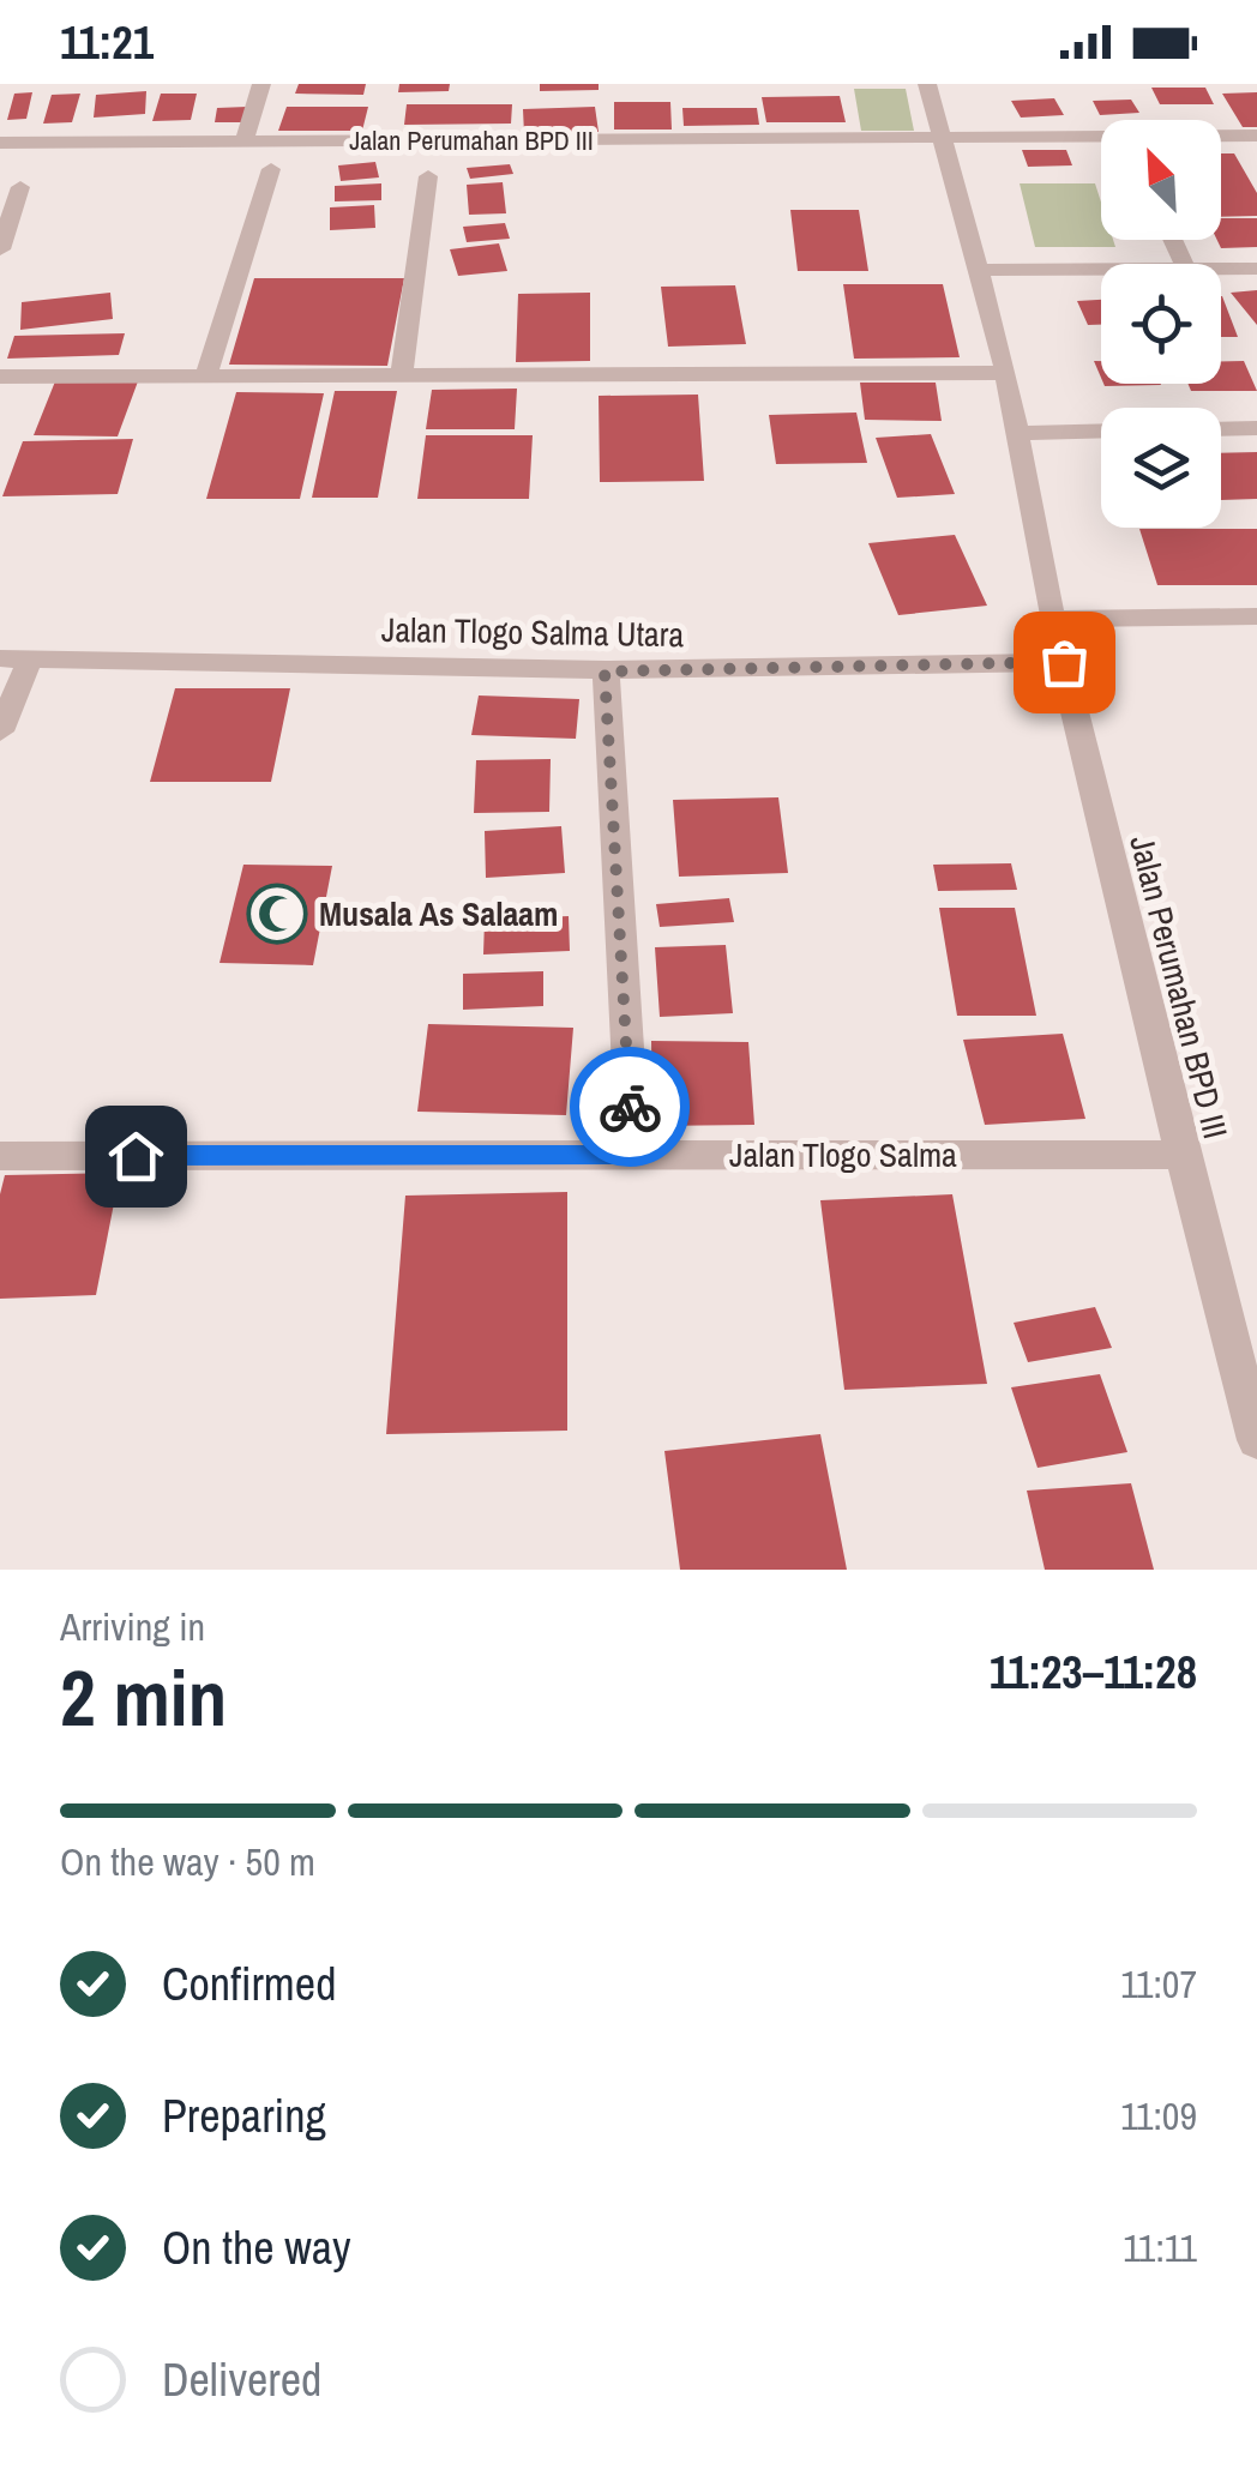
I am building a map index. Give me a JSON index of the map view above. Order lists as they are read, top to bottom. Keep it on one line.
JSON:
{"streets":{"street":["Jalan Perumahan BPD III","Jalan Tlogo Salma Utara","Jalan Tlogo Salma"]},"crossings":[["Jalan Perumahan BPD III","Jalan Tlogo Salma Utara"],["Jalan Perumahan BPD III","Jalan Tlogo Salma"]],"places":{"mosque":["Musala As Salaam"]},"north":"top left","page":{"status":"11:21","heading":["2 min","Arriving in","11:23–11:28"],"bar":"On the way · 50 m","list":[["Confirmed","11:07"],["Preparing","11:09"],["On the way","11:11"],"Delivered"]}}
